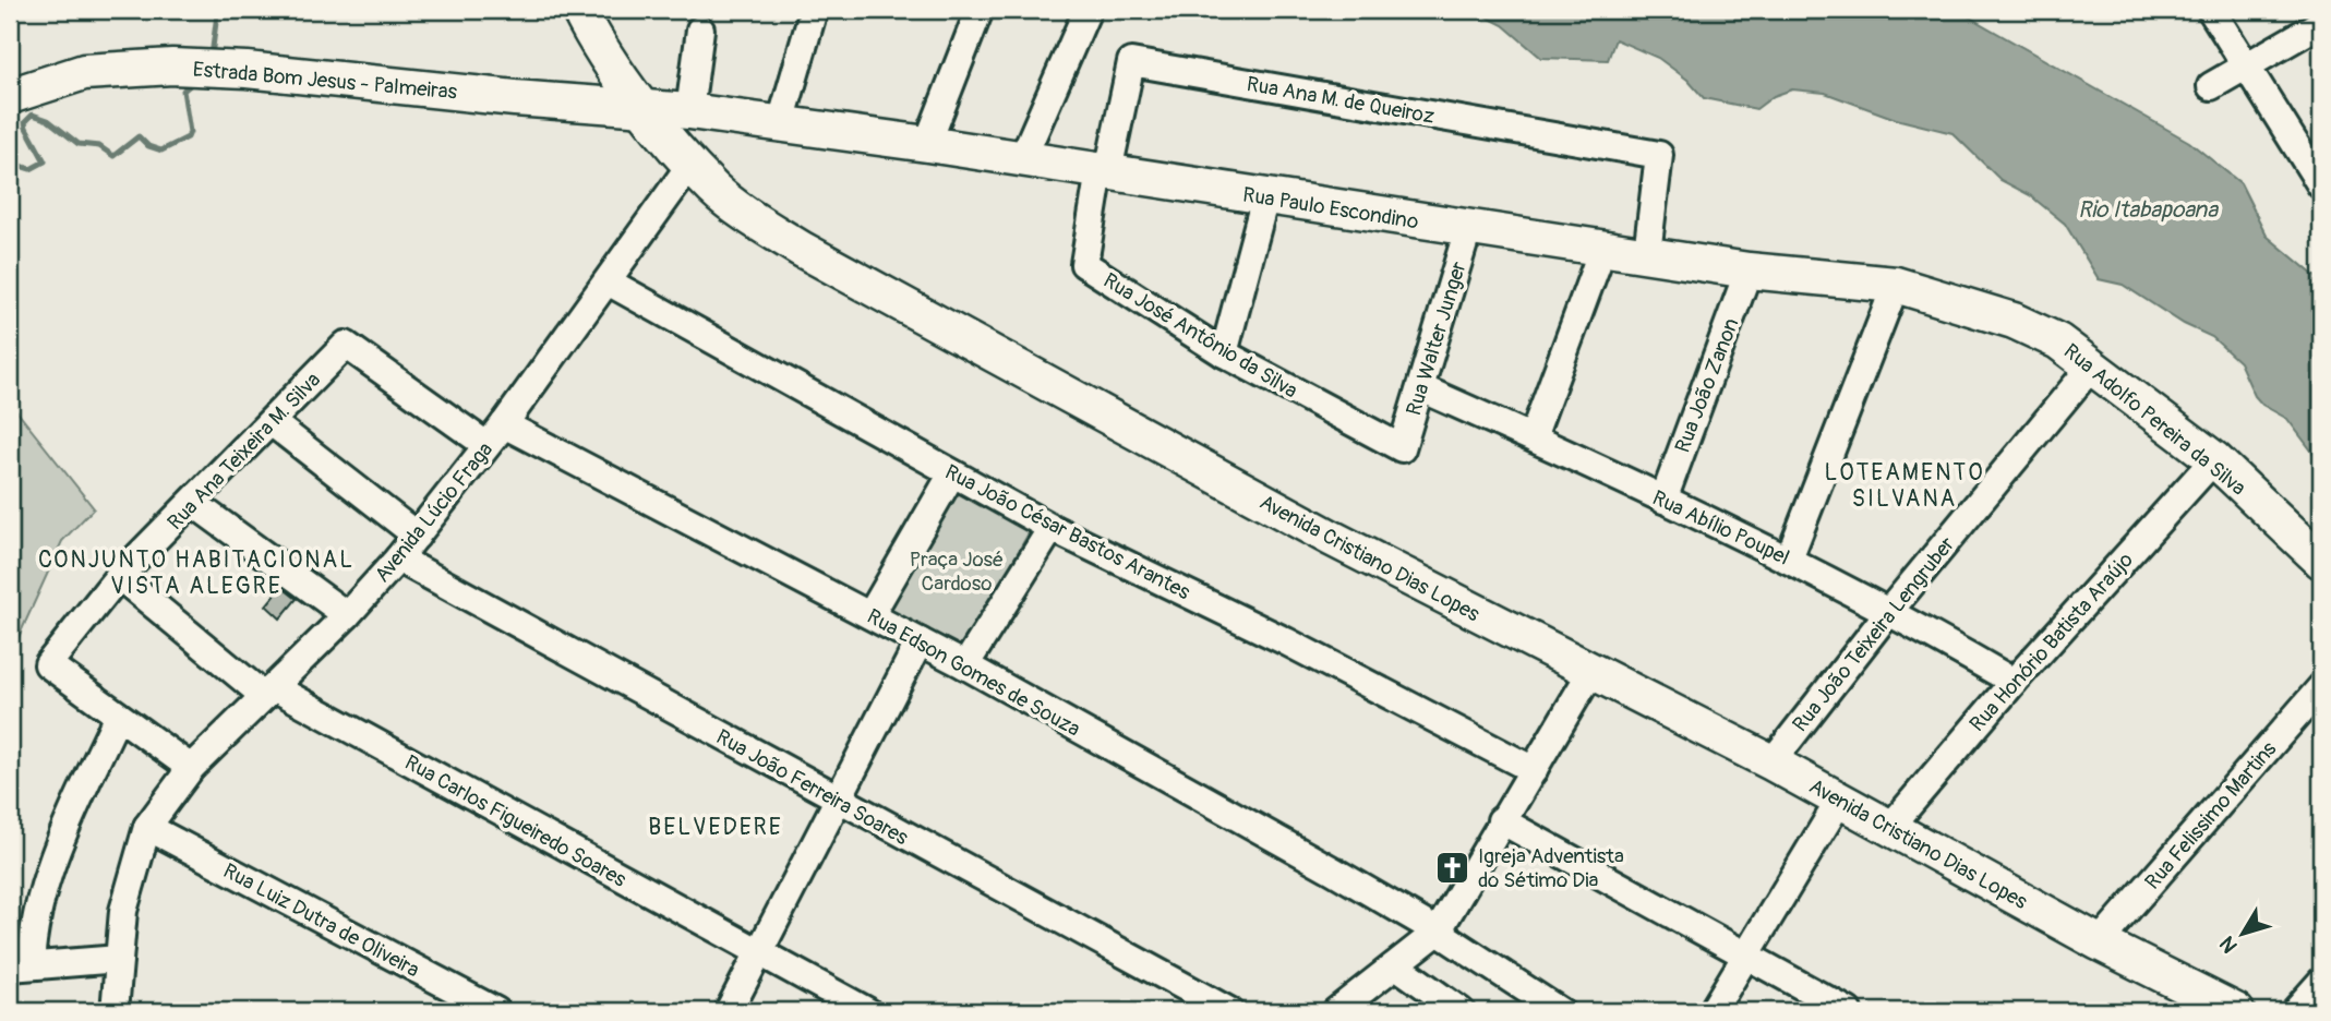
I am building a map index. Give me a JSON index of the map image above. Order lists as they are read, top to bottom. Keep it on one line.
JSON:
{"streets":{"main road":["Estrada Bom Jesus - Palmeiras","Rua Paulo Escondino","Rua Adolfo Pereira da Silva","Avenida Cristiano Dias Lopes"],"street":["Rua Ana M. de Queiroz","Rua José Antônio da Silva","Rua Walter Junger","Rua João Zanon","Rua Ana Teixeira M. Silva","Avenida Lúcio Fraga","Rua Abílio Poupel","Rua João César Bastos Arantes","Rua João Teixeira Lengruber","Rua Honório Batista Araújo","Rua Edson Gomes de Souza","Rua João Ferreira Soares","Rua Felissimo Martins","Rua Carlos Figueiredo Soares","Rua Luiz Dutra de Oliveira"]},"crossings":[["Estrada Bom Jesus - Palmeiras","Rua Paulo Escondino"],["Estrada Bom Jesus - Palmeiras","Avenida Cristiano Dias Lopes"],["Rua Ana M. de Queiroz","Rua Paulo Escondino"],["Rua Ana M. de Queiroz","Rua José Antônio da Silva"],["Rua Paulo Escondino","Rua José Antônio da Silva"],["Rua Paulo Escondino","Rua Walter Junger"],["Rua Paulo Escondino","Rua João Zanon"],["Rua Paulo Escondino","Rua Adolfo Pereira da Silva"],["Rua Paulo Escondino","Avenida Cristiano Dias Lopes"],["Rua José Antônio da Silva","Rua Walter Junger"],["Rua Walter Junger","Rua Abílio Poupel"],["Rua João Zanon","Rua Abílio Poupel"],["Rua Adolfo Pereira da Silva","Rua João Teixeira Lengruber"],["Rua Adolfo Pereira da Silva","Rua Honório Batista Araújo"],["Rua Ana Teixeira M. Silva","Rua Edson Gomes de Souza"],["Rua Ana Teixeira M. Silva","Rua Carlos Figueiredo Soares"],["Avenida Lúcio Fraga","Rua João César Bastos Arantes"],["Avenida Lúcio Fraga","Avenida Cristiano Dias Lopes"],["Avenida Lúcio Fraga","Rua Edson Gomes de Souza"],["Avenida Lúcio Fraga","Rua João Ferreira Soares"],["Avenida Lúcio Fraga","Rua Carlos Figueiredo Soares"],["Avenida Lúcio Fraga","Rua Luiz Dutra de Oliveira"],["Rua Abílio Poupel","Rua João Teixeira Lengruber"],["Rua Abílio Poupel","Rua Honório Batista Araújo"],["Avenida Cristiano Dias Lopes","Rua João Teixeira Lengruber"],["Avenida Cristiano Dias Lopes","Rua Honório Batista Araújo"],["Avenida Cristiano Dias Lopes","Rua Felissimo Martins"]],"districts":["LOTEAMENTO SILVANA","CONJUNTO HABITACIONAL VISTA ALEGRE","BELVEDERE"],"water":["Rio Itabapoana"],"parks":["Praça José Cardoso"],"places":{"church":["Igreja Adventista do Sétimo Dia"]},"north":"bottom left"}
